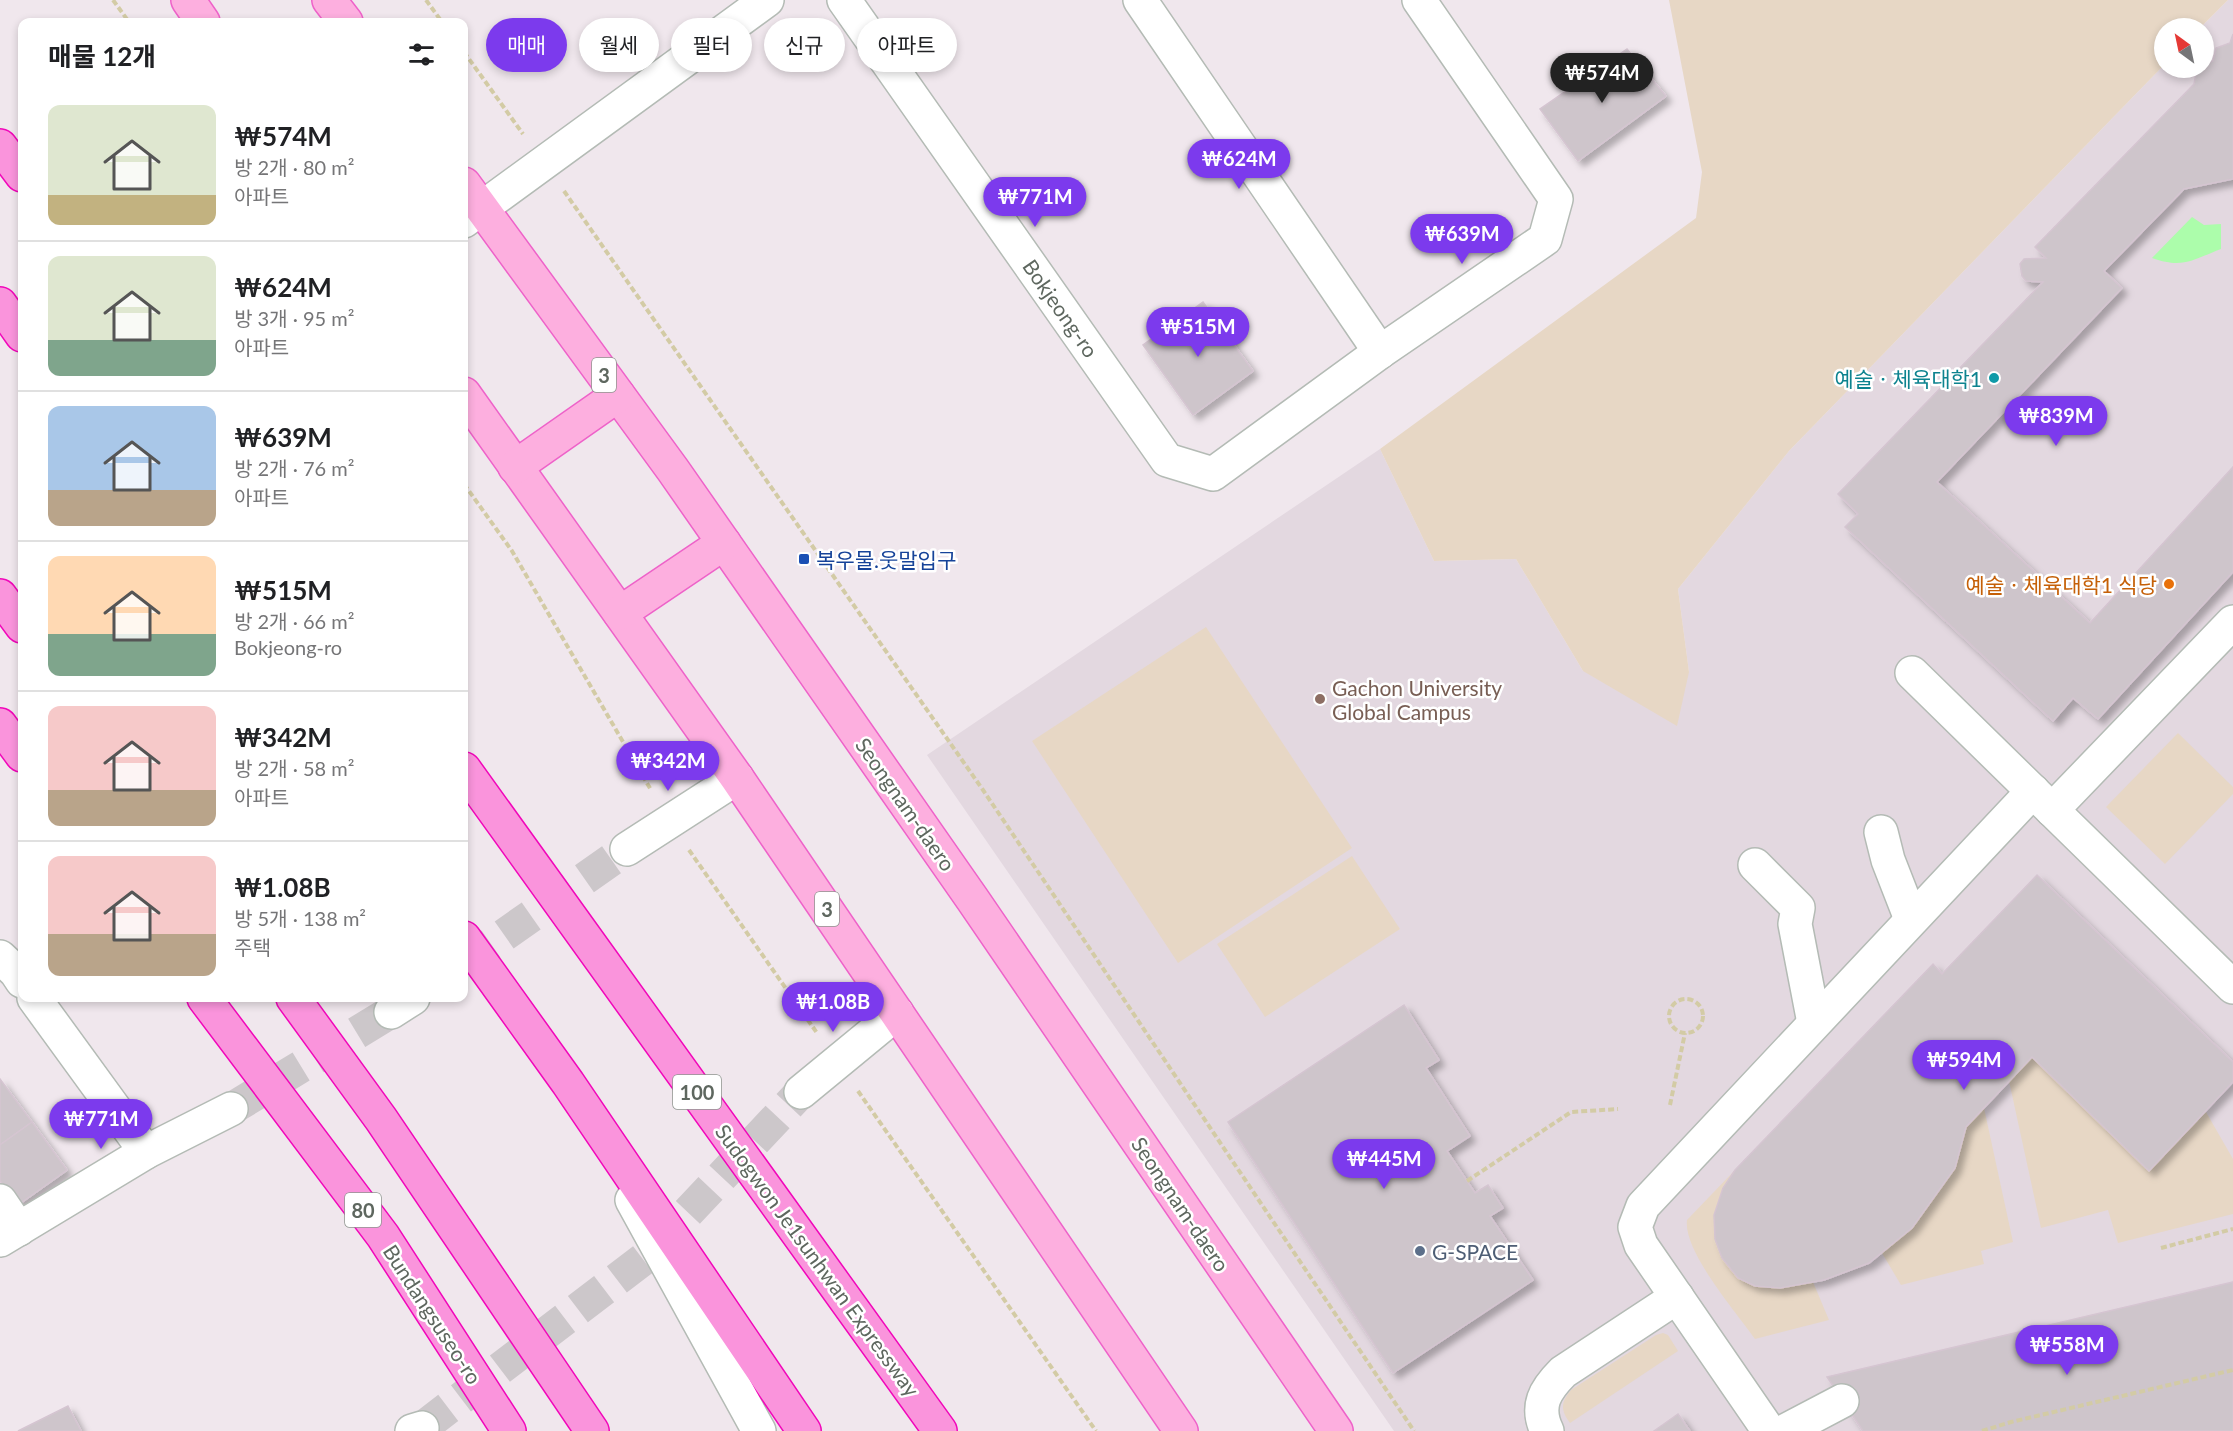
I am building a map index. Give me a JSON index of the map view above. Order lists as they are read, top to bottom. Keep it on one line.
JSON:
{"streets":{"highway":["100","80","Sudogwon Je1sunhwan Expressway","Bundangsuseo-ro"],"main road":["3","Seongnam-daero"],"street":["Bokjeong-ro"]},"places":{"other":["예술ㆍ체육대학1","예술ㆍ체육대학1 식당","Gachon University Global Campus","G-SPACE"],"transit":["복우물.웃말입구"]},"north":"top left","page":{"chip":["매매","월세","필터","신규","아파트"],"heading":"매물 12개","price":["₩574M","₩624M","₩771M","₩639M","₩515M","₩839M","₩342M","₩1.08B","₩594M","₩771M","₩445M","₩558M"],"list":[{"name":"₩574M","note":"방 2개 · 80 m² · 아파트"},{"name":"₩624M","note":"방 3개 · 95 m² · 아파트"},{"name":"₩639M","note":"방 2개 · 76 m² · 아파트"},{"name":"₩515M","note":"방 2개 · 66 m² · Bokjeong-ro"},{"name":"₩342M","note":"방 2개 · 58 m² · 아파트"},{"name":"₩1.08B","note":"방 5개 · 138 m² · 주택"}]}}
